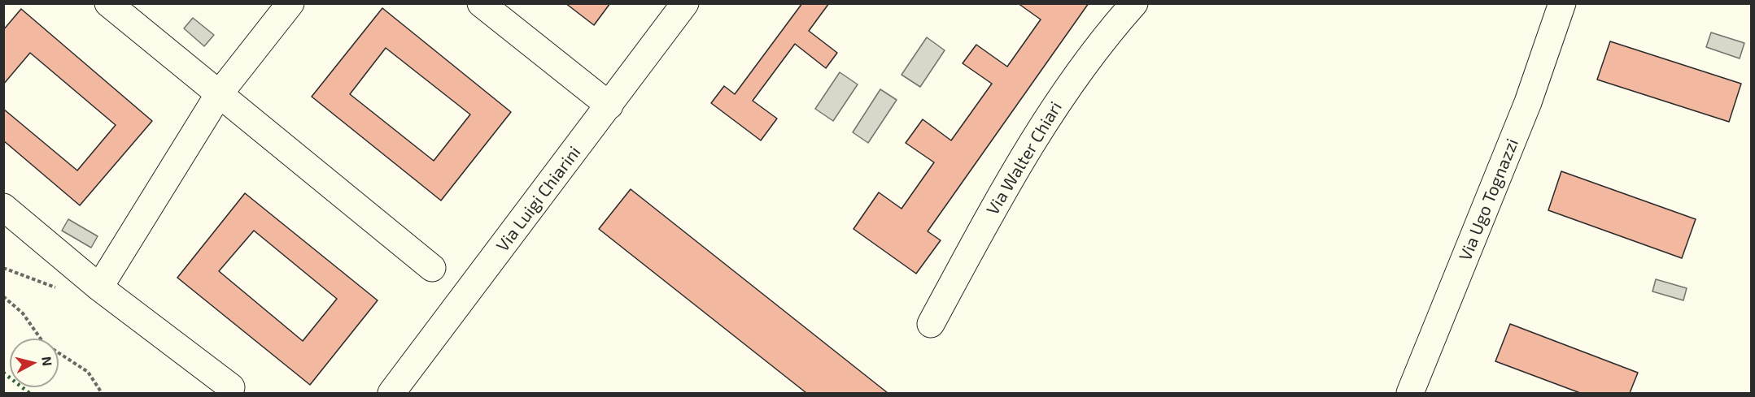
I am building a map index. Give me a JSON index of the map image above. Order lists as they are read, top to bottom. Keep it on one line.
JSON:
{"streets":{"street":["Via Walter Chiari","Via Luigi Chiarini","Via Ugo Tognazzi"]},"north":"right"}
